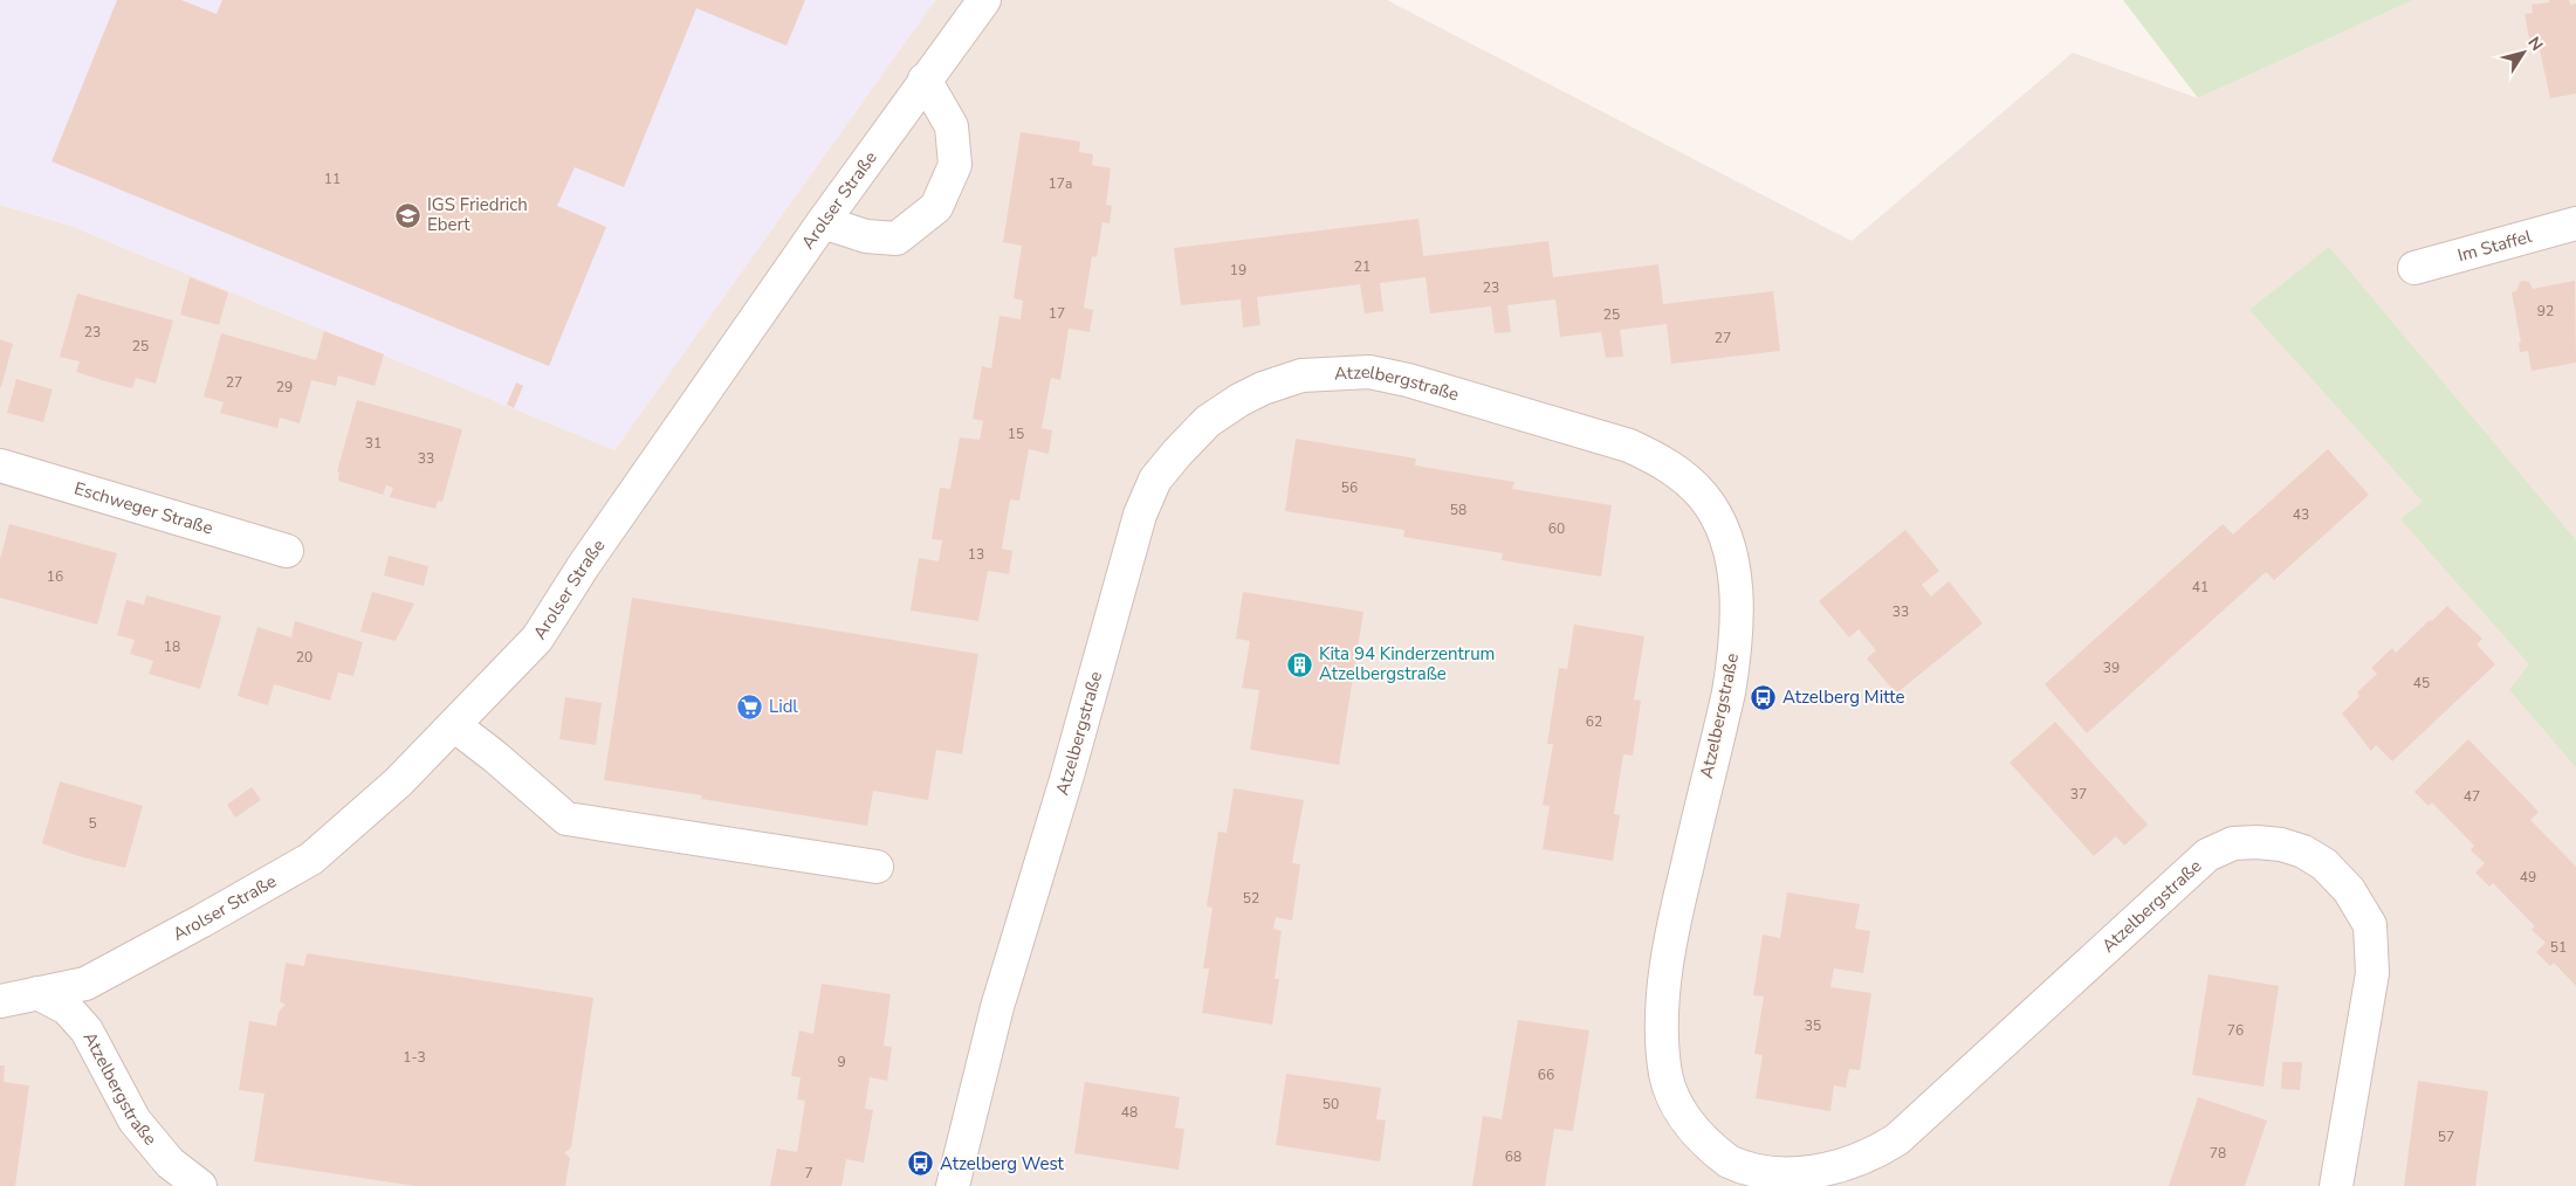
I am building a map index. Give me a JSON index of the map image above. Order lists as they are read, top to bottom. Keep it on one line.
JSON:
{"streets":{"street":["Arolser Straße","Im Staffel","Atzelbergstraße","Eschweger Straße"]},"crossings":[["Arolser Straße","Atzelbergstraße"]],"places":{"school or university":["IGS Friedrich Ebert"],"building":["Kita 94 Kinderzentrum Atzelbergstraße"],"bus stop":["Atzelberg Mitte","Atzelberg West"],"supermarket":["Lidl"]},"house_numbers":["11","17a","21","19","23","92","17","25","23","27","25","27","29","15","31","33","56","58","43","60","13","16","41","33","18","20","39","45","62","37","47","5","49","52","51","35","76","1-3","9","66","50","48","57","78","68","7"],"north":"top right"}
